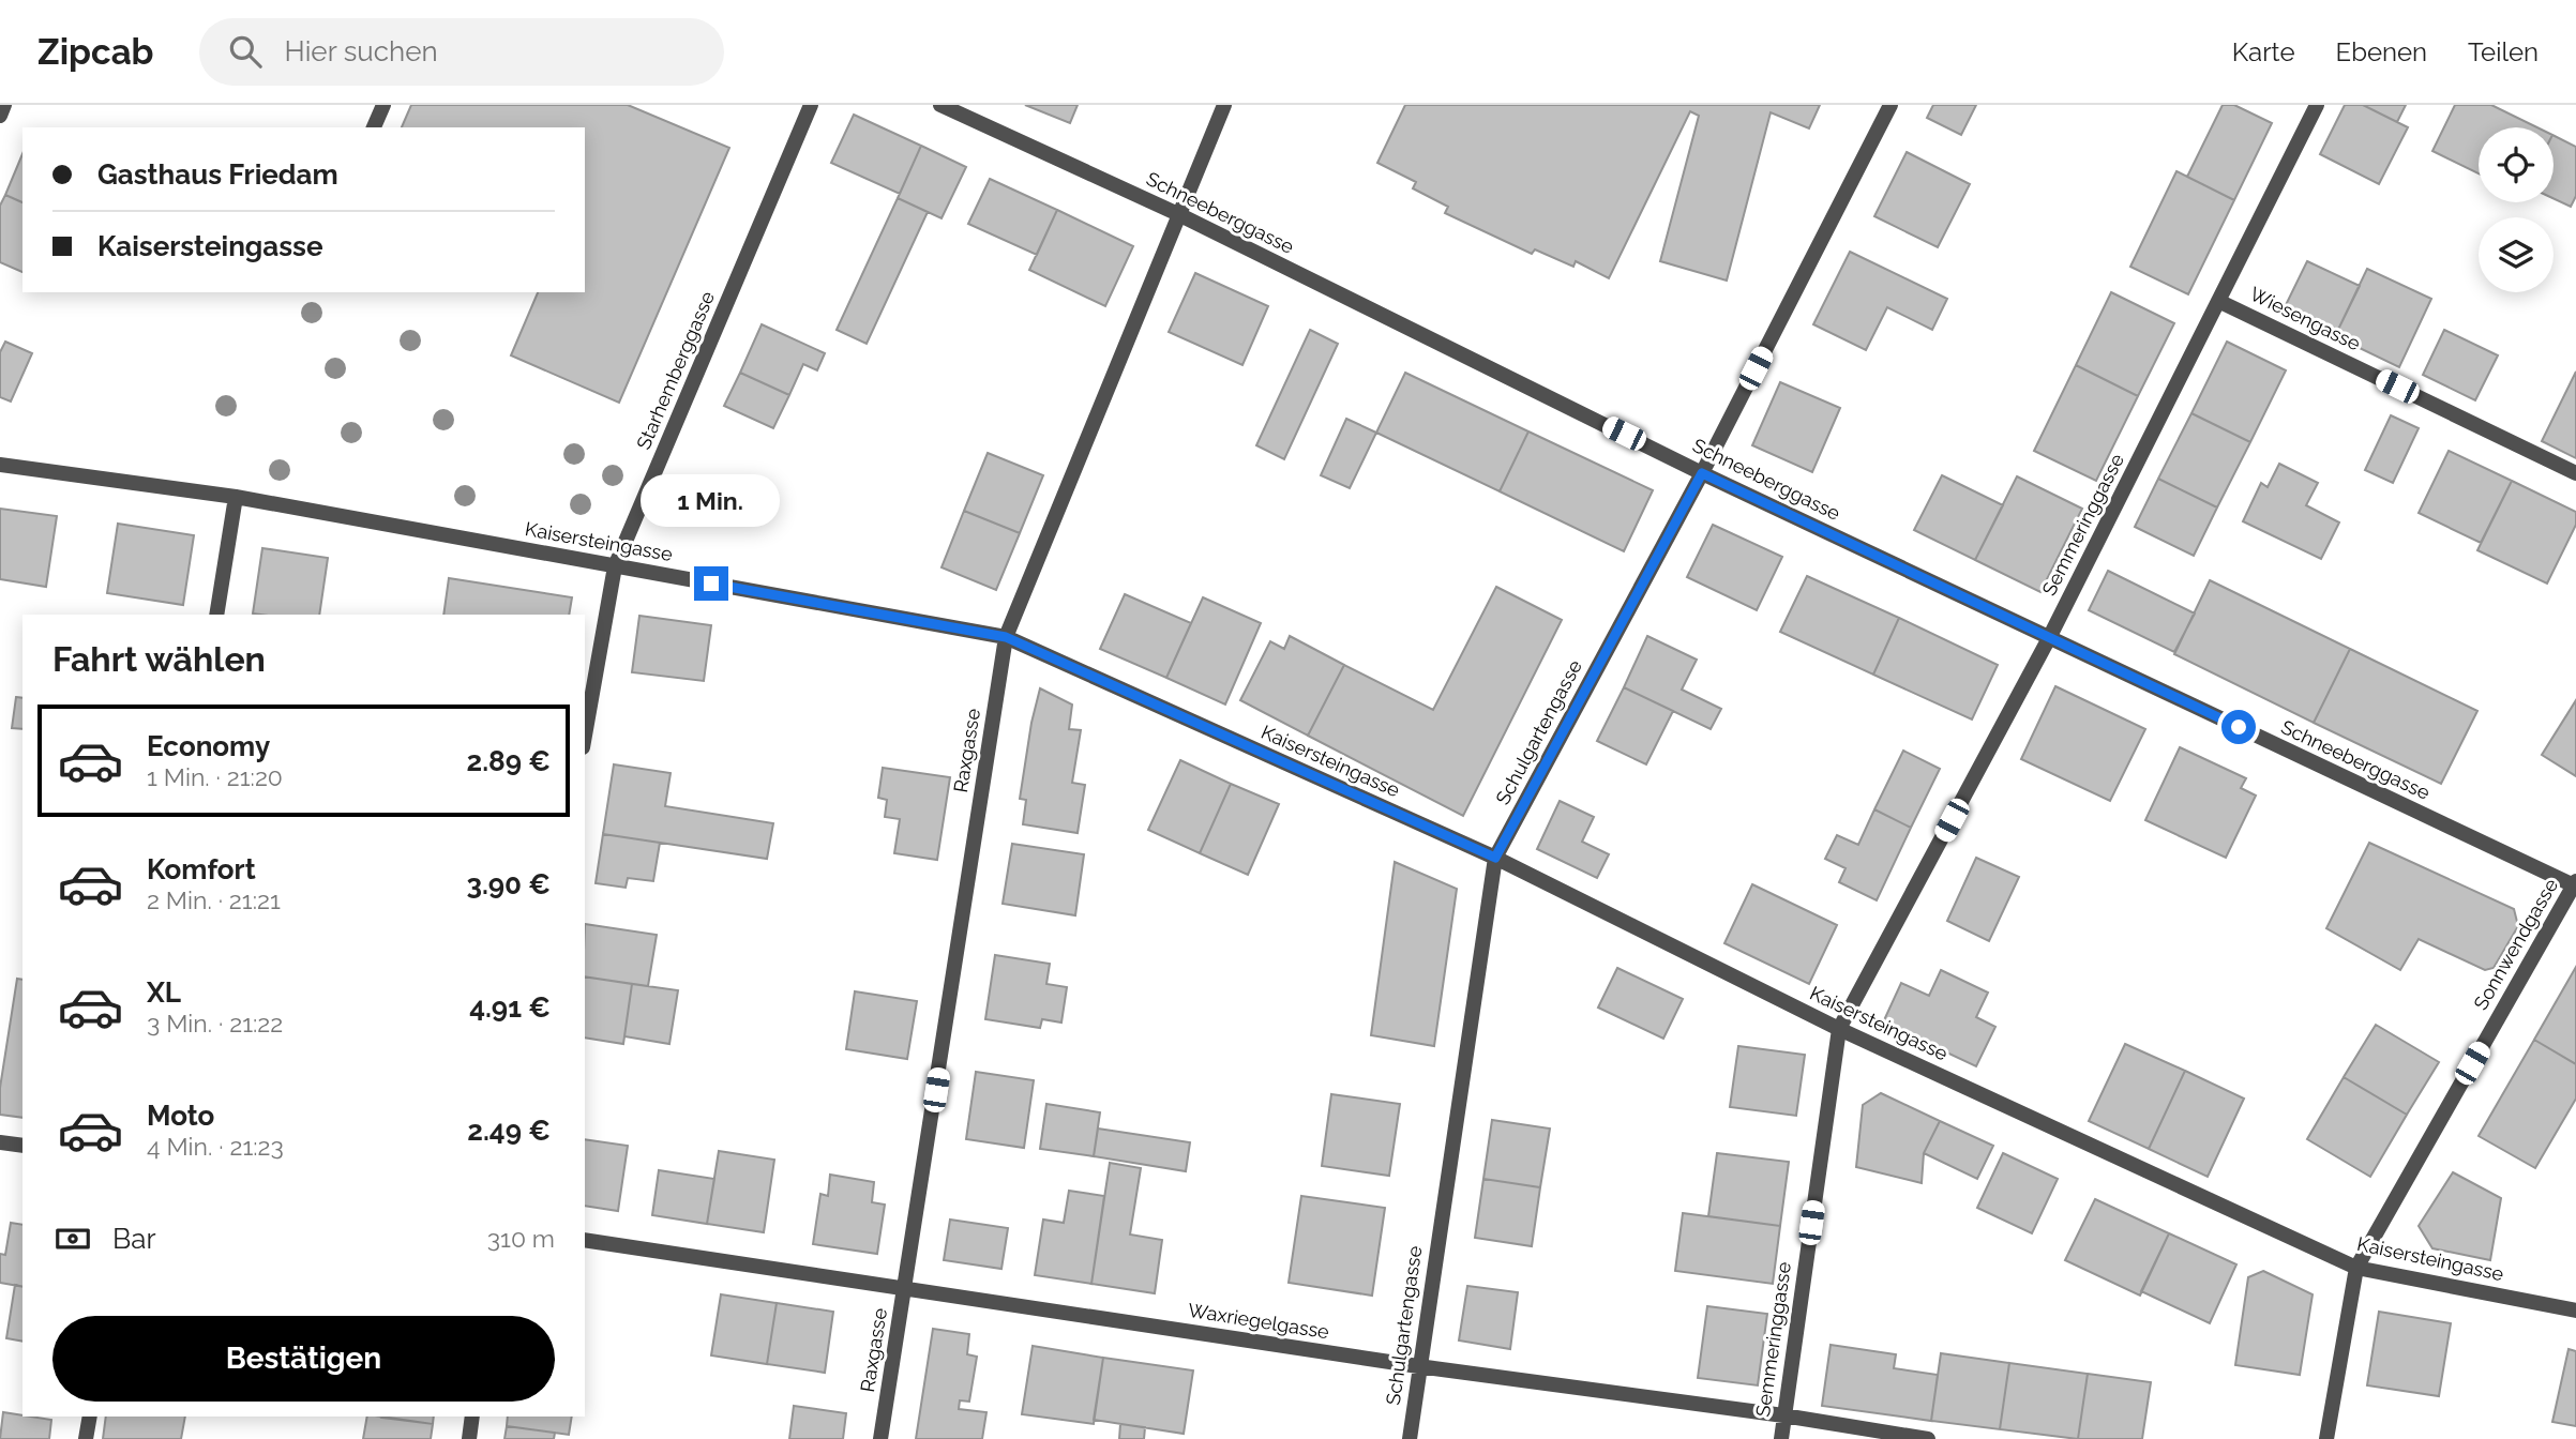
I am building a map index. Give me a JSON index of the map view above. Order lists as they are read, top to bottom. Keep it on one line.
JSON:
{"streets":{"street":["Schneeberggasse","Wiesengasse","Starhemberggasse","Semmeringgasse","Kaisersteingasse","Schulgartengasse","Raxgasse","Sonnwendgasse","Waxriegelgasse"]},"crossings":[["Schneeberggasse","Semmeringgasse"],["Schneeberggasse","Schulgartengasse"],["Schneeberggasse","Raxgasse"],["Schneeberggasse","Sonnwendgasse"],["Wiesengasse","Semmeringgasse"],["Starhemberggasse","Kaisersteingasse"],["Semmeringgasse","Kaisersteingasse"],["Semmeringgasse","Waxriegelgasse"],["Kaisersteingasse","Schulgartengasse"],["Kaisersteingasse","Raxgasse"],["Kaisersteingasse","Sonnwendgasse"],["Schulgartengasse","Waxriegelgasse"],["Raxgasse","Waxriegelgasse"]],"page":{"header":"Zipcab","search":"Hier suchen","nav":["Karte","Ebenen","Teilen"],"banner":["Gasthaus Friedam","Kaisersteingasse"],"bubble":"1 Min.","heading":"Fahrt wählen","list":[{"name":"Economy","note":"1 Min. · 21:20","value":"2.89 €"},{"name":"Komfort","note":"2 Min. · 21:21","value":"3.90 €"},{"name":"XL","note":"3 Min. · 21:22","value":"4.91 €"},{"name":"Moto","note":"4 Min. · 21:23","value":"2.49 €"}],"pay":["Bar","310 m"],"buttons":"Bestätigen"}}
